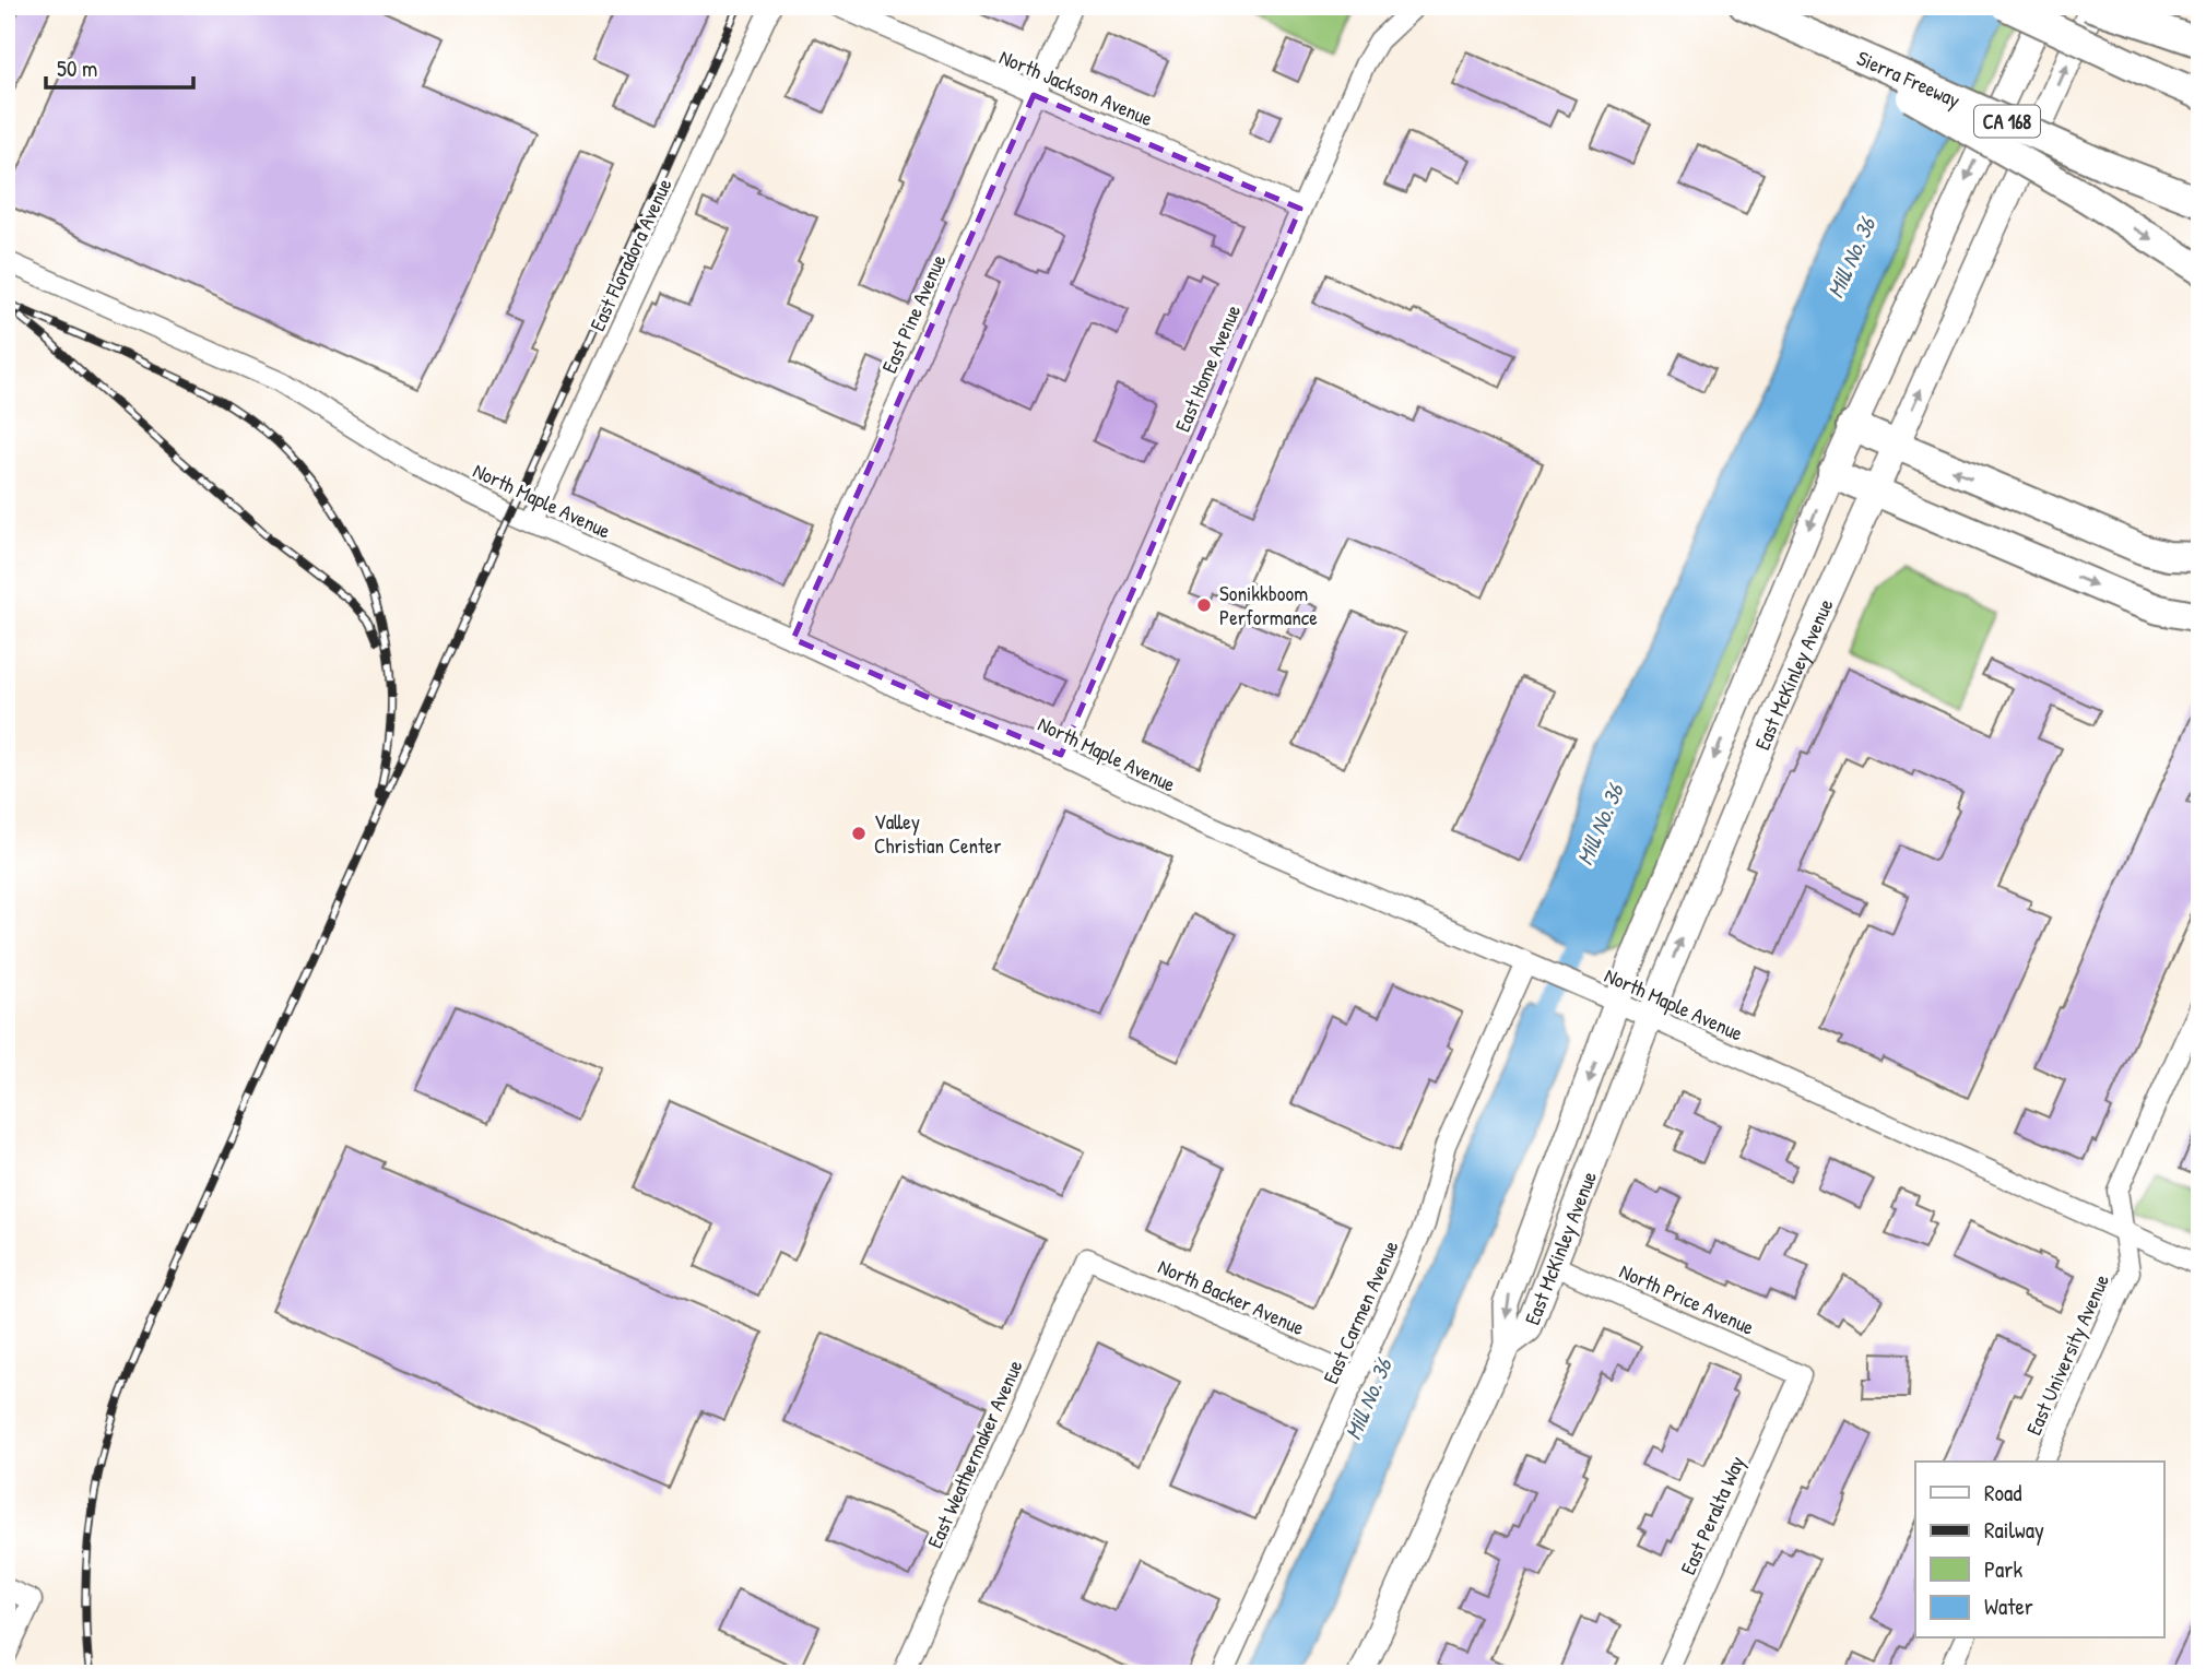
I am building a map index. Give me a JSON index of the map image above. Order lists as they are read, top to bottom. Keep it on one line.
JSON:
{"streets":{"highway":["Sierra Freeway","CA 168"],"main road":["East McKinley Avenue"],"street":["North Jackson Avenue","East Floradora Avenue","East Pine Avenue","East Home Avenue","North Maple Avenue","North Backer Avenue","North Price Avenue","East Carmen Avenue","East University Avenue","East Weathermaker Avenue","East Peralta Way"]},"crossings":[["North Jackson Avenue","East Pine Avenue"],["North Jackson Avenue","East Home Avenue"],["East Floradora Avenue","North Maple Avenue"],["East Pine Avenue","North Maple Avenue"],["East Home Avenue","North Maple Avenue"],["North Maple Avenue","East McKinley Avenue"],["North Maple Avenue","East Carmen Avenue"],["North Maple Avenue","East University Avenue"],["East McKinley Avenue","North Price Avenue"],["North Backer Avenue","East Carmen Avenue"],["North Backer Avenue","East Weathermaker Avenue"],["North Price Avenue","East Peralta Way"]],"water":["Mill No. 36"],"places":["Sonikkboom Performance","Valley Christian Center"],"legend":["Road","Railway","Park","Water"],"scale_bar":"50 m"}
